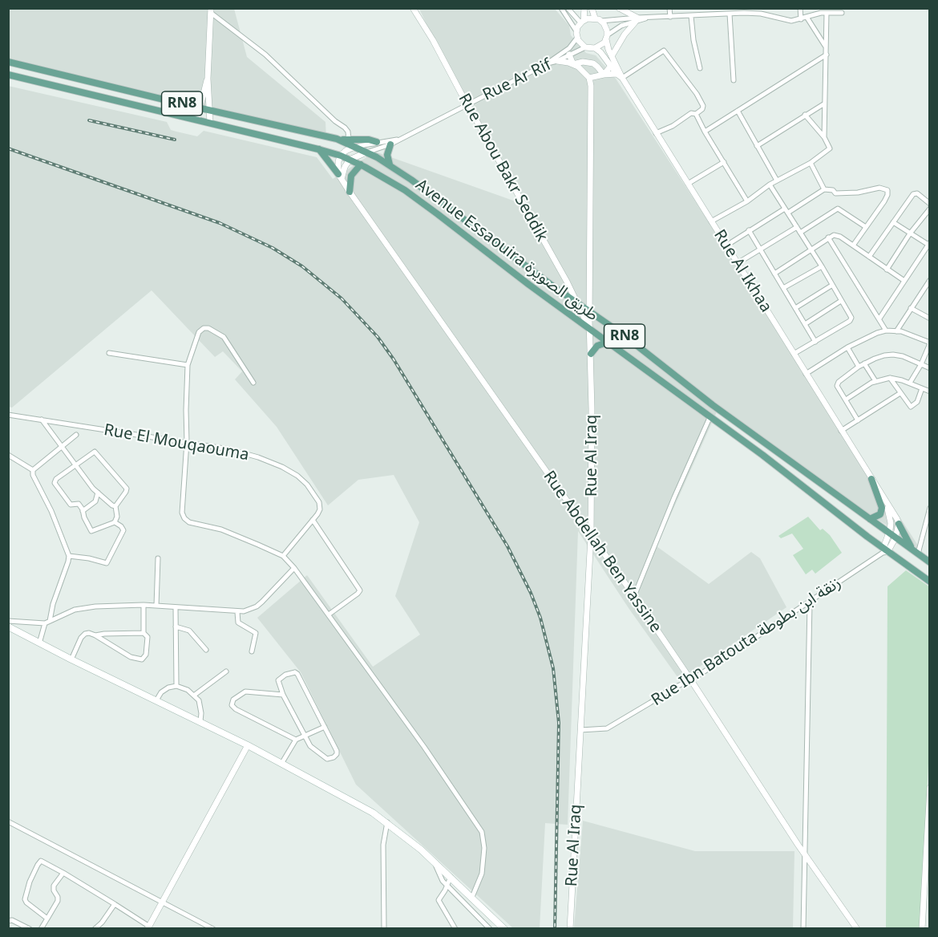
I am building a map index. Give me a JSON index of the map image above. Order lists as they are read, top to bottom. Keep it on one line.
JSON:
{"streets":{"main road":["RN8","Avenue Essaouira طريق الصويرة"],"street":["Rue Ar Rif","Rue Abou Bakr Seddik","Rue Al Ikhaa","Rue El Mouqaouma","Rue Al Iraq","Rue Abdellah Ben Yassine","Rue Ibn Batouta زنقة ابن بطوطة"]},"crossings":[["Rue Ar Rif","RN8"],["Rue Ar Rif","Rue Abou Bakr Seddik"],["Rue Ar Rif","Avenue Essaouira طريق الصويرة"],["Rue Ar Rif","Rue Al Ikhaa"],["RN8","Avenue Essaouira طريق الصويرة"],["Rue Abou Bakr Seddik","Avenue Essaouira طريق الصويرة"],["Rue Abou Bakr Seddik","Rue Al Iraq"],["Avenue Essaouira طريق الصويرة","Rue Al Ikhaa"],["Avenue Essaouira طريق الصويرة","Rue Al Iraq"],["Avenue Essaouira طريق الصويرة","Rue Ibn Batouta زنقة ابن بطوطة"],["Rue Al Ikhaa","Rue Ibn Batouta زنقة ابن بطوطة"],["Rue Al Iraq","Rue Abdellah Ben Yassine"],["Rue Al Iraq","Rue Ibn Batouta زنقة ابن بطوطة"],["Rue Abdellah Ben Yassine","Rue Ibn Batouta زنقة ابن بطوطة"]]}
